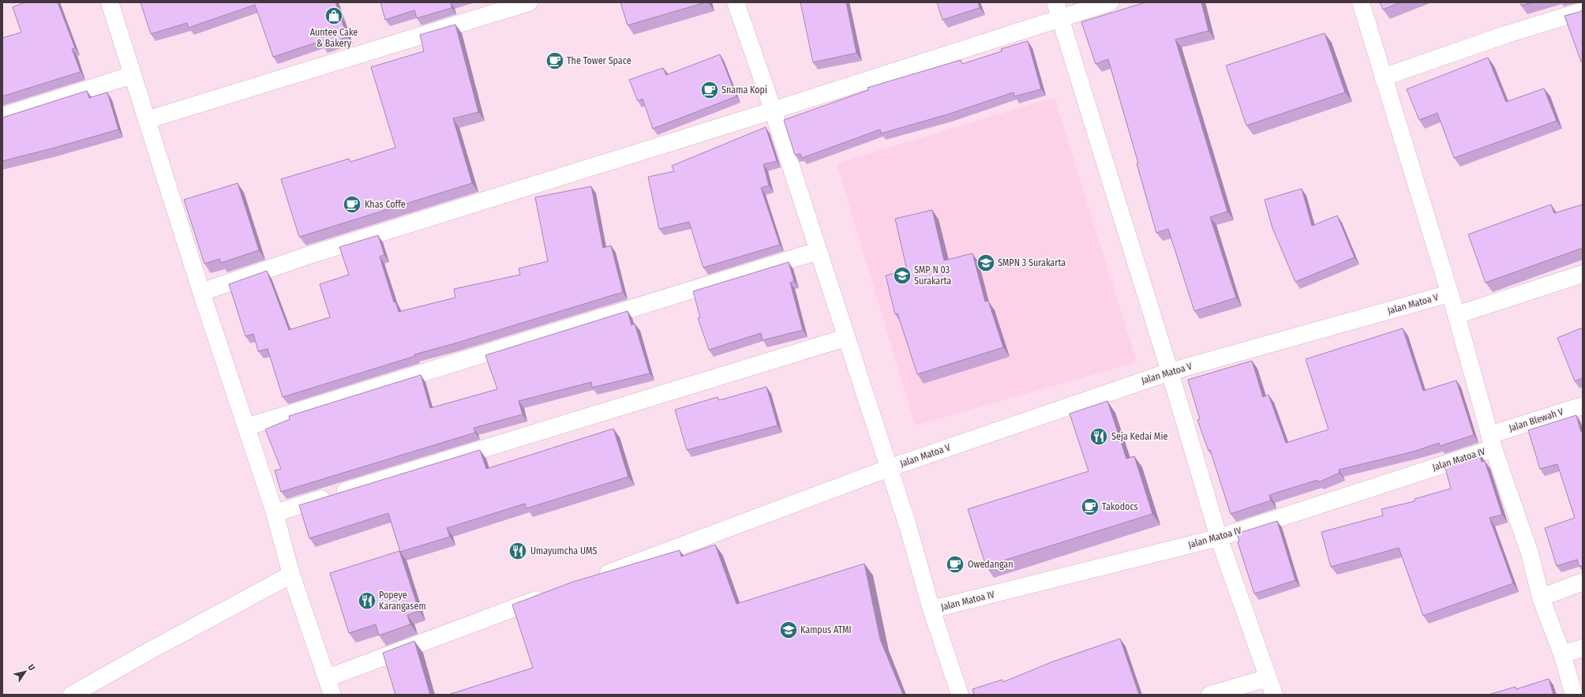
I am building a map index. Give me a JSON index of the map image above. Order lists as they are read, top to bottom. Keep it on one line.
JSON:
{"streets":{"street":["Jalan Matoa V","Jalan Blewah V","Jalan Matoa IV"]},"crossings":[["Jalan Blewah V","Jalan Matoa IV"]],"places":{"shop":["Auntee Cake & Bakery"],"cafe":["The Tower Space","Snama Kopi","Khas Coffe","Takodocs","Owedangan"],"school or university":["SMPN 3 Surakarta","SMP N 03 Surakarta","Kampus ATMI"],"restaurant":["Seja Kedai Mie","Umayumcha UMS","Popeye Karangasem"]},"north":"top right"}
